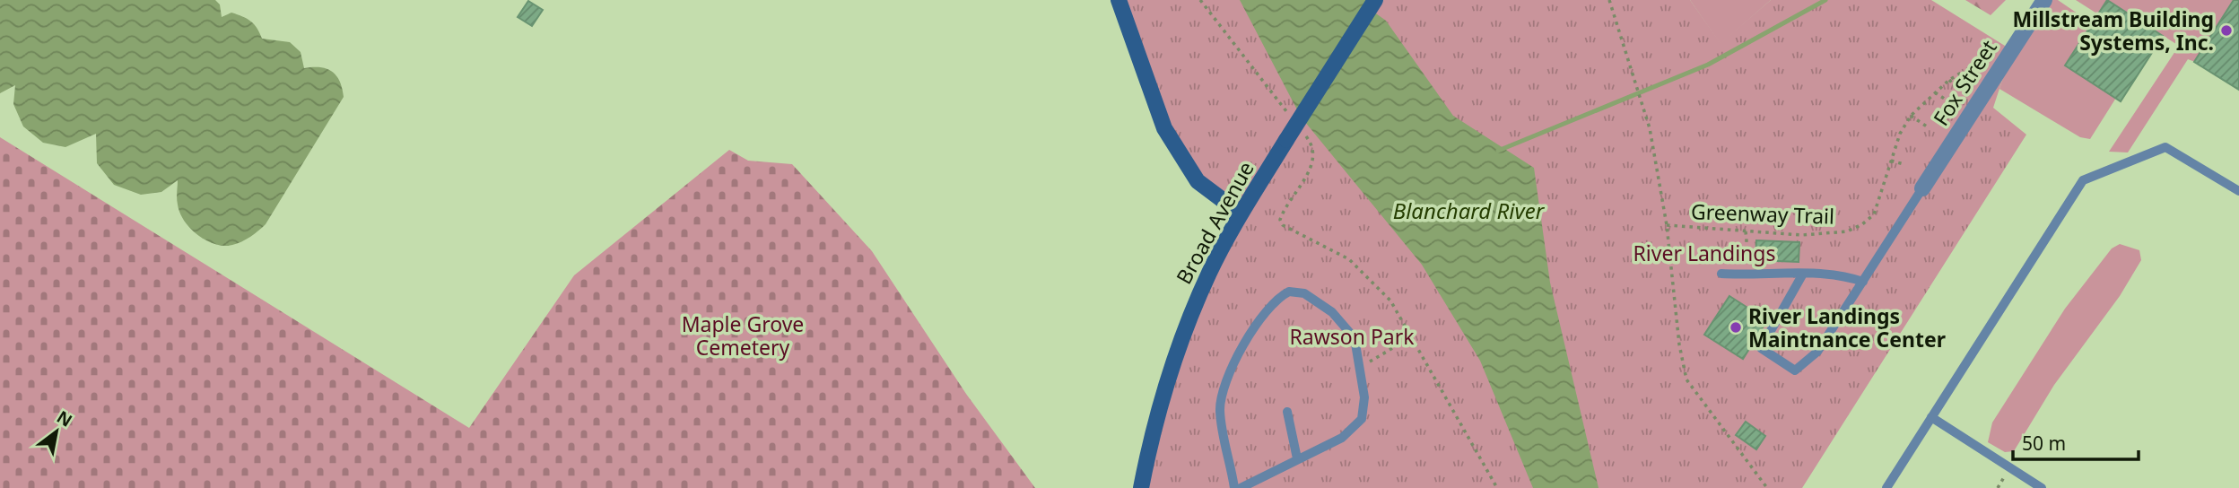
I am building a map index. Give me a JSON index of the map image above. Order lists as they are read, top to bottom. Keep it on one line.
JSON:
{"streets":{"main road":["Broad Avenue"],"street":["Fox Street"],"path":["Greenway Trail"]},"water":["Blanchard River"],"parks":["River Landings","Maple Grove Cemetery","Rawson Park"],"places":["Millstream Building Systems, Inc.","River Landings Maintnance Center"],"scale_bar":"50 m","north":"top right"}
